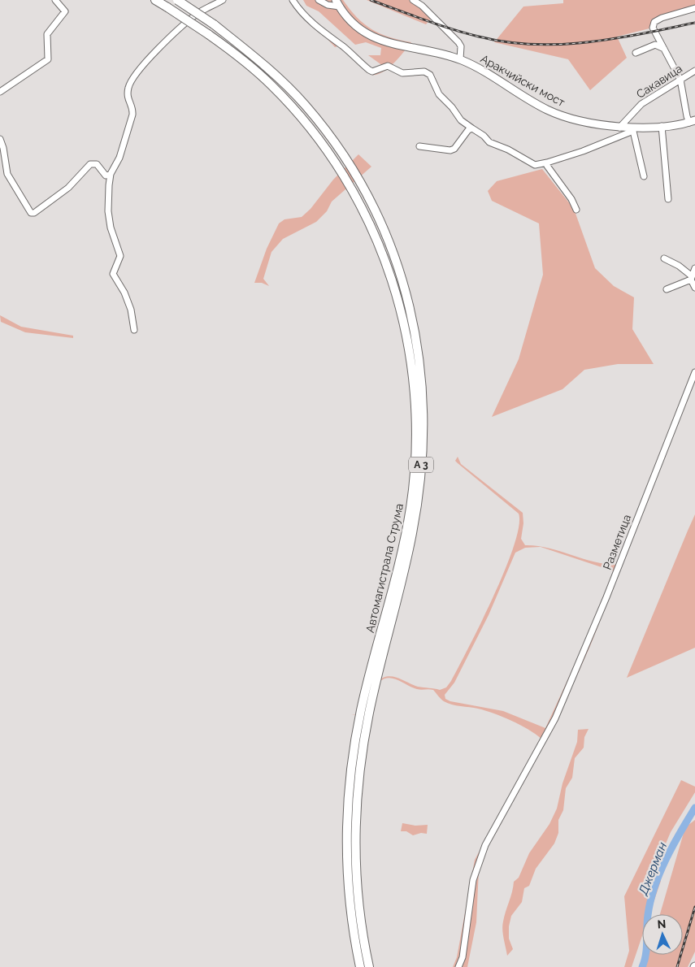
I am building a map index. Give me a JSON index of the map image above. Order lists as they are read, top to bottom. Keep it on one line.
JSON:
{"streets":{"highway":["A 3","Автомагистрала Струма"],"main road":["Аракчийски мост"],"street":["Сакавица","Разметица"]},"crossings":[["Аракчийски мост","Сакавица"]],"water":["Джерман"],"north":"top"}
